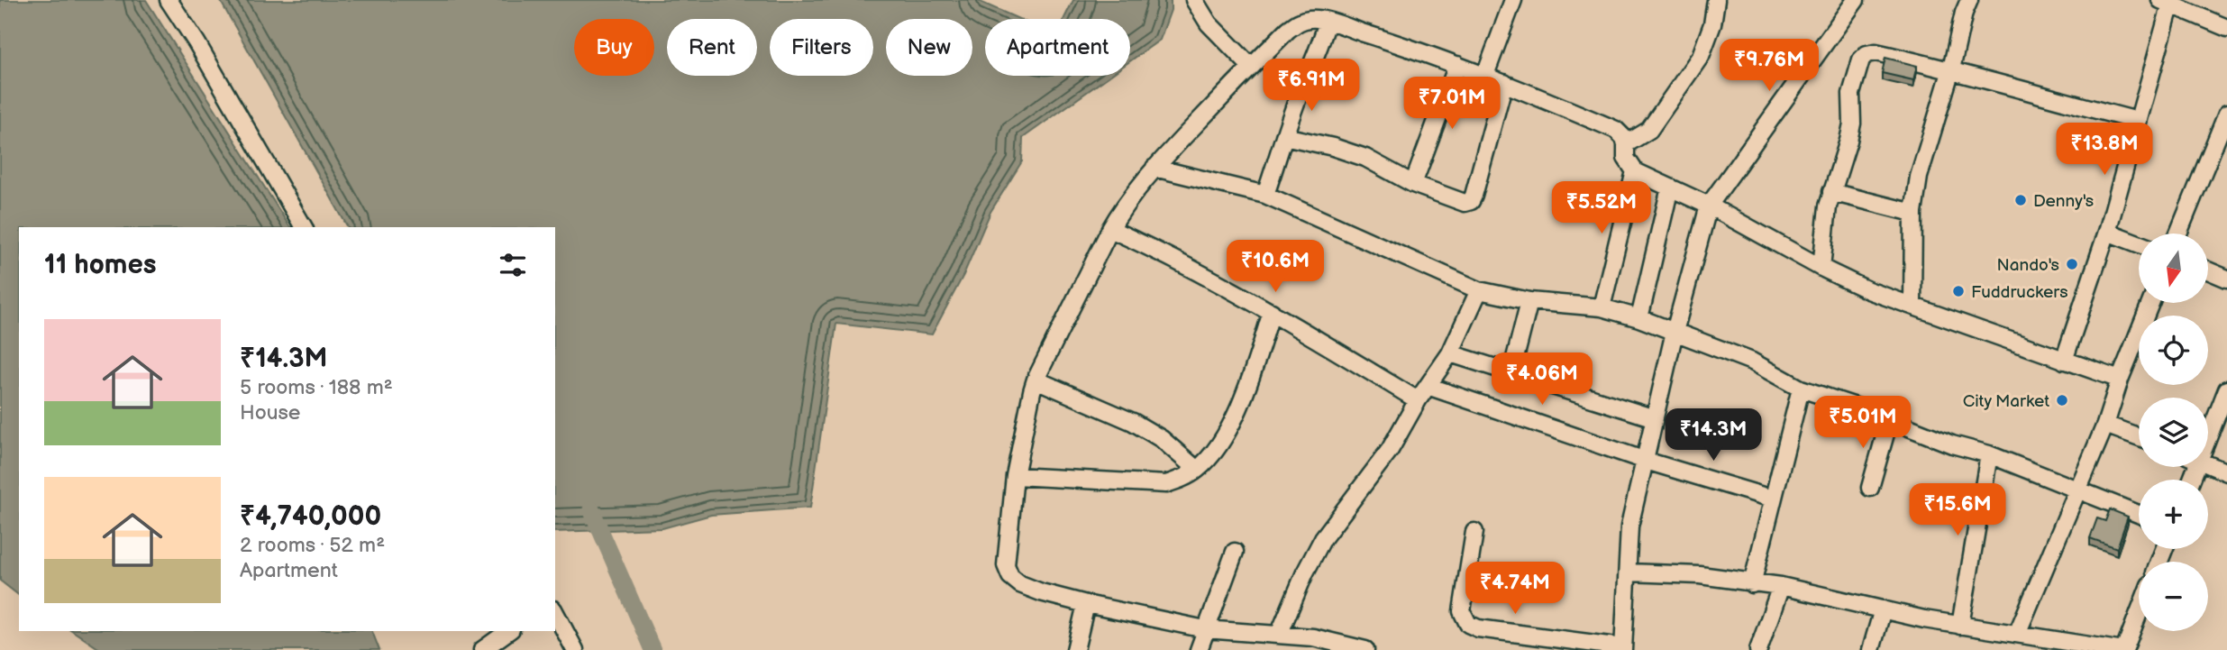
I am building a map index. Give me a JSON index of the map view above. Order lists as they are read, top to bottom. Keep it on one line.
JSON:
{"places":["Denny's","Nando's","Fuddruckers","City Market"],"north":"bottom","page":{"chip":["Buy","Rent","Filters","New","Apartment"],"price":["₹9.76M","₹6.91M","₹7.01M","₹13.8M","₹5.52M","₹10.6M","₹4.06M","₹5.01M","₹14.3M","₹15.6M","₹4.74M"],"heading":"11 homes","map_buttons":["+","−"],"list":[{"name":"₹14.3M","note":"5 rooms · 188 m² · House"},{"name":"₹4,740,000","note":"2 rooms · 52 m² · Apartment"}]}}
